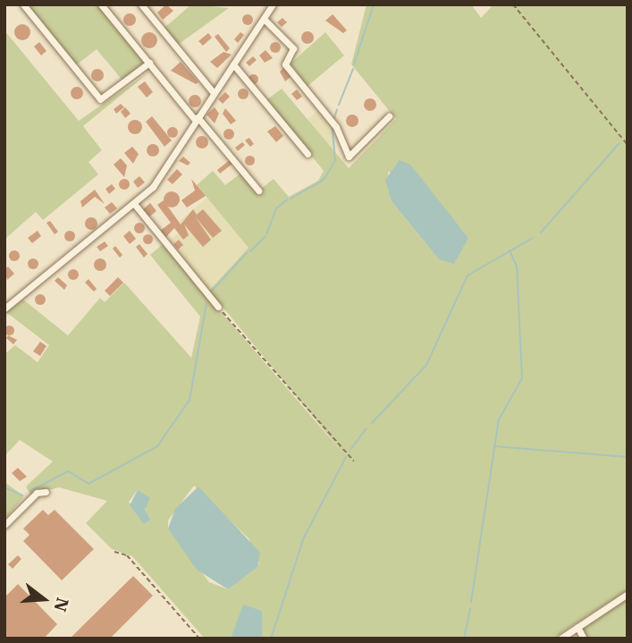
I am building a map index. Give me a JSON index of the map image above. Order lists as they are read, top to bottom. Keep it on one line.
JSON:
{"north":"right"}
